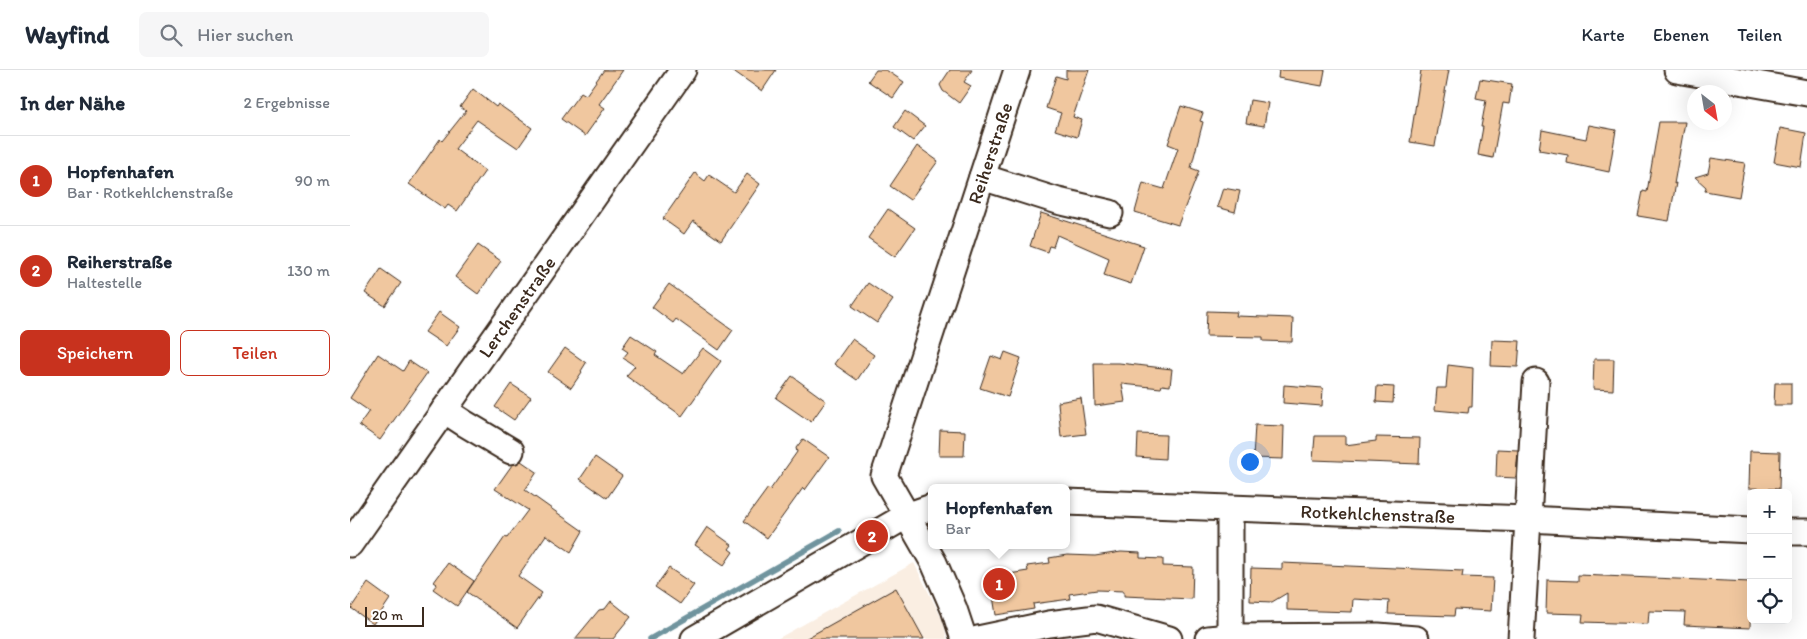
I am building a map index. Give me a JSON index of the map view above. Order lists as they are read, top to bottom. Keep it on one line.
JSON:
{"streets":{"street":["Reiherstraße","Lerchenstraße","Rotkehlchenstraße"]},"scale_bar":"20 m","north":"bottom right","page":{"header":"Wayfind","search":"Hier suchen","nav":["Karte","Ebenen","Teilen"],"heading":["In der Nähe","2 Ergebnisse"],"list":[{"mark":"1","name":"Hopfenhafen","note":"Bar · Rotkehlchenstraße","value":"90 m"},{"mark":"2","name":"Reiherstraße","note":"Haltestelle","value":"130 m"}],"buttons":["Speichern","Teilen"],"popup":["Hopfenhafen","Bar"],"map_buttons":["+","−"],"pins":["2","1"],"scale":"20 m"}}
